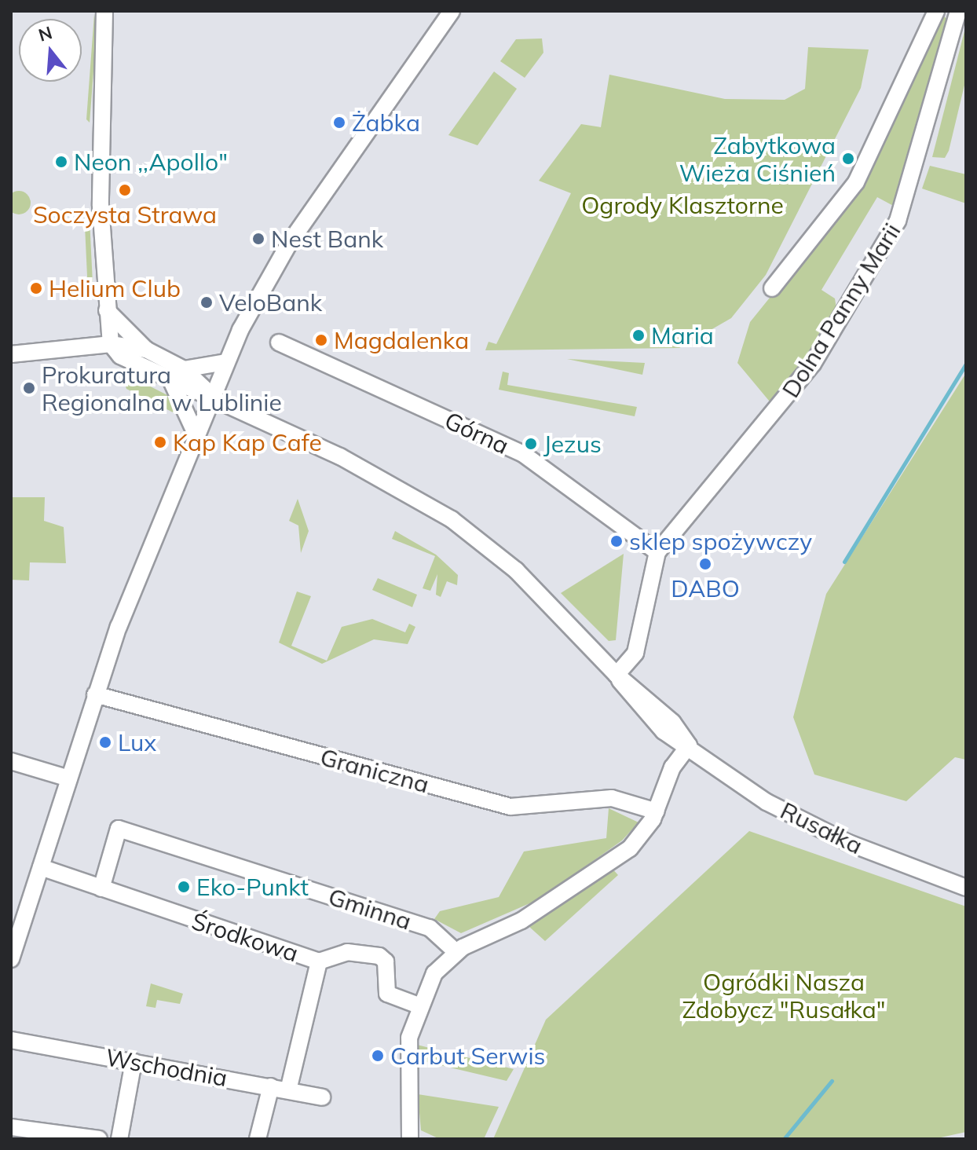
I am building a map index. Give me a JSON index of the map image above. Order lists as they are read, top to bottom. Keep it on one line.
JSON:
{"streets":{"street":["Dolna Panny Marii","Górna","Graniczna","Rusałka","Gminna","Środkowa","Wschodnia"]},"crossings":[["Dolna Panny Marii","Górna"],["Gminna","Środkowa"]],"parks":["Ogrody Klasztorne","Ogródki Nasza Zdobycz \"Rusałka\""],"places":["Żabka","Zabytkowa Wieża Ciśnień","Neon ,,Apollo\"","Soczysta Strawa","Nest Bank","Helium Club","VeloBank","Maria","Magdalenka","Prokuratura Regionalna w Lublinie","Kap Kap Cafe","Jezus","sklep spożywczy","DABO","Lux","Eko-Punkt","Carbut Serwis"],"north":"top"}
